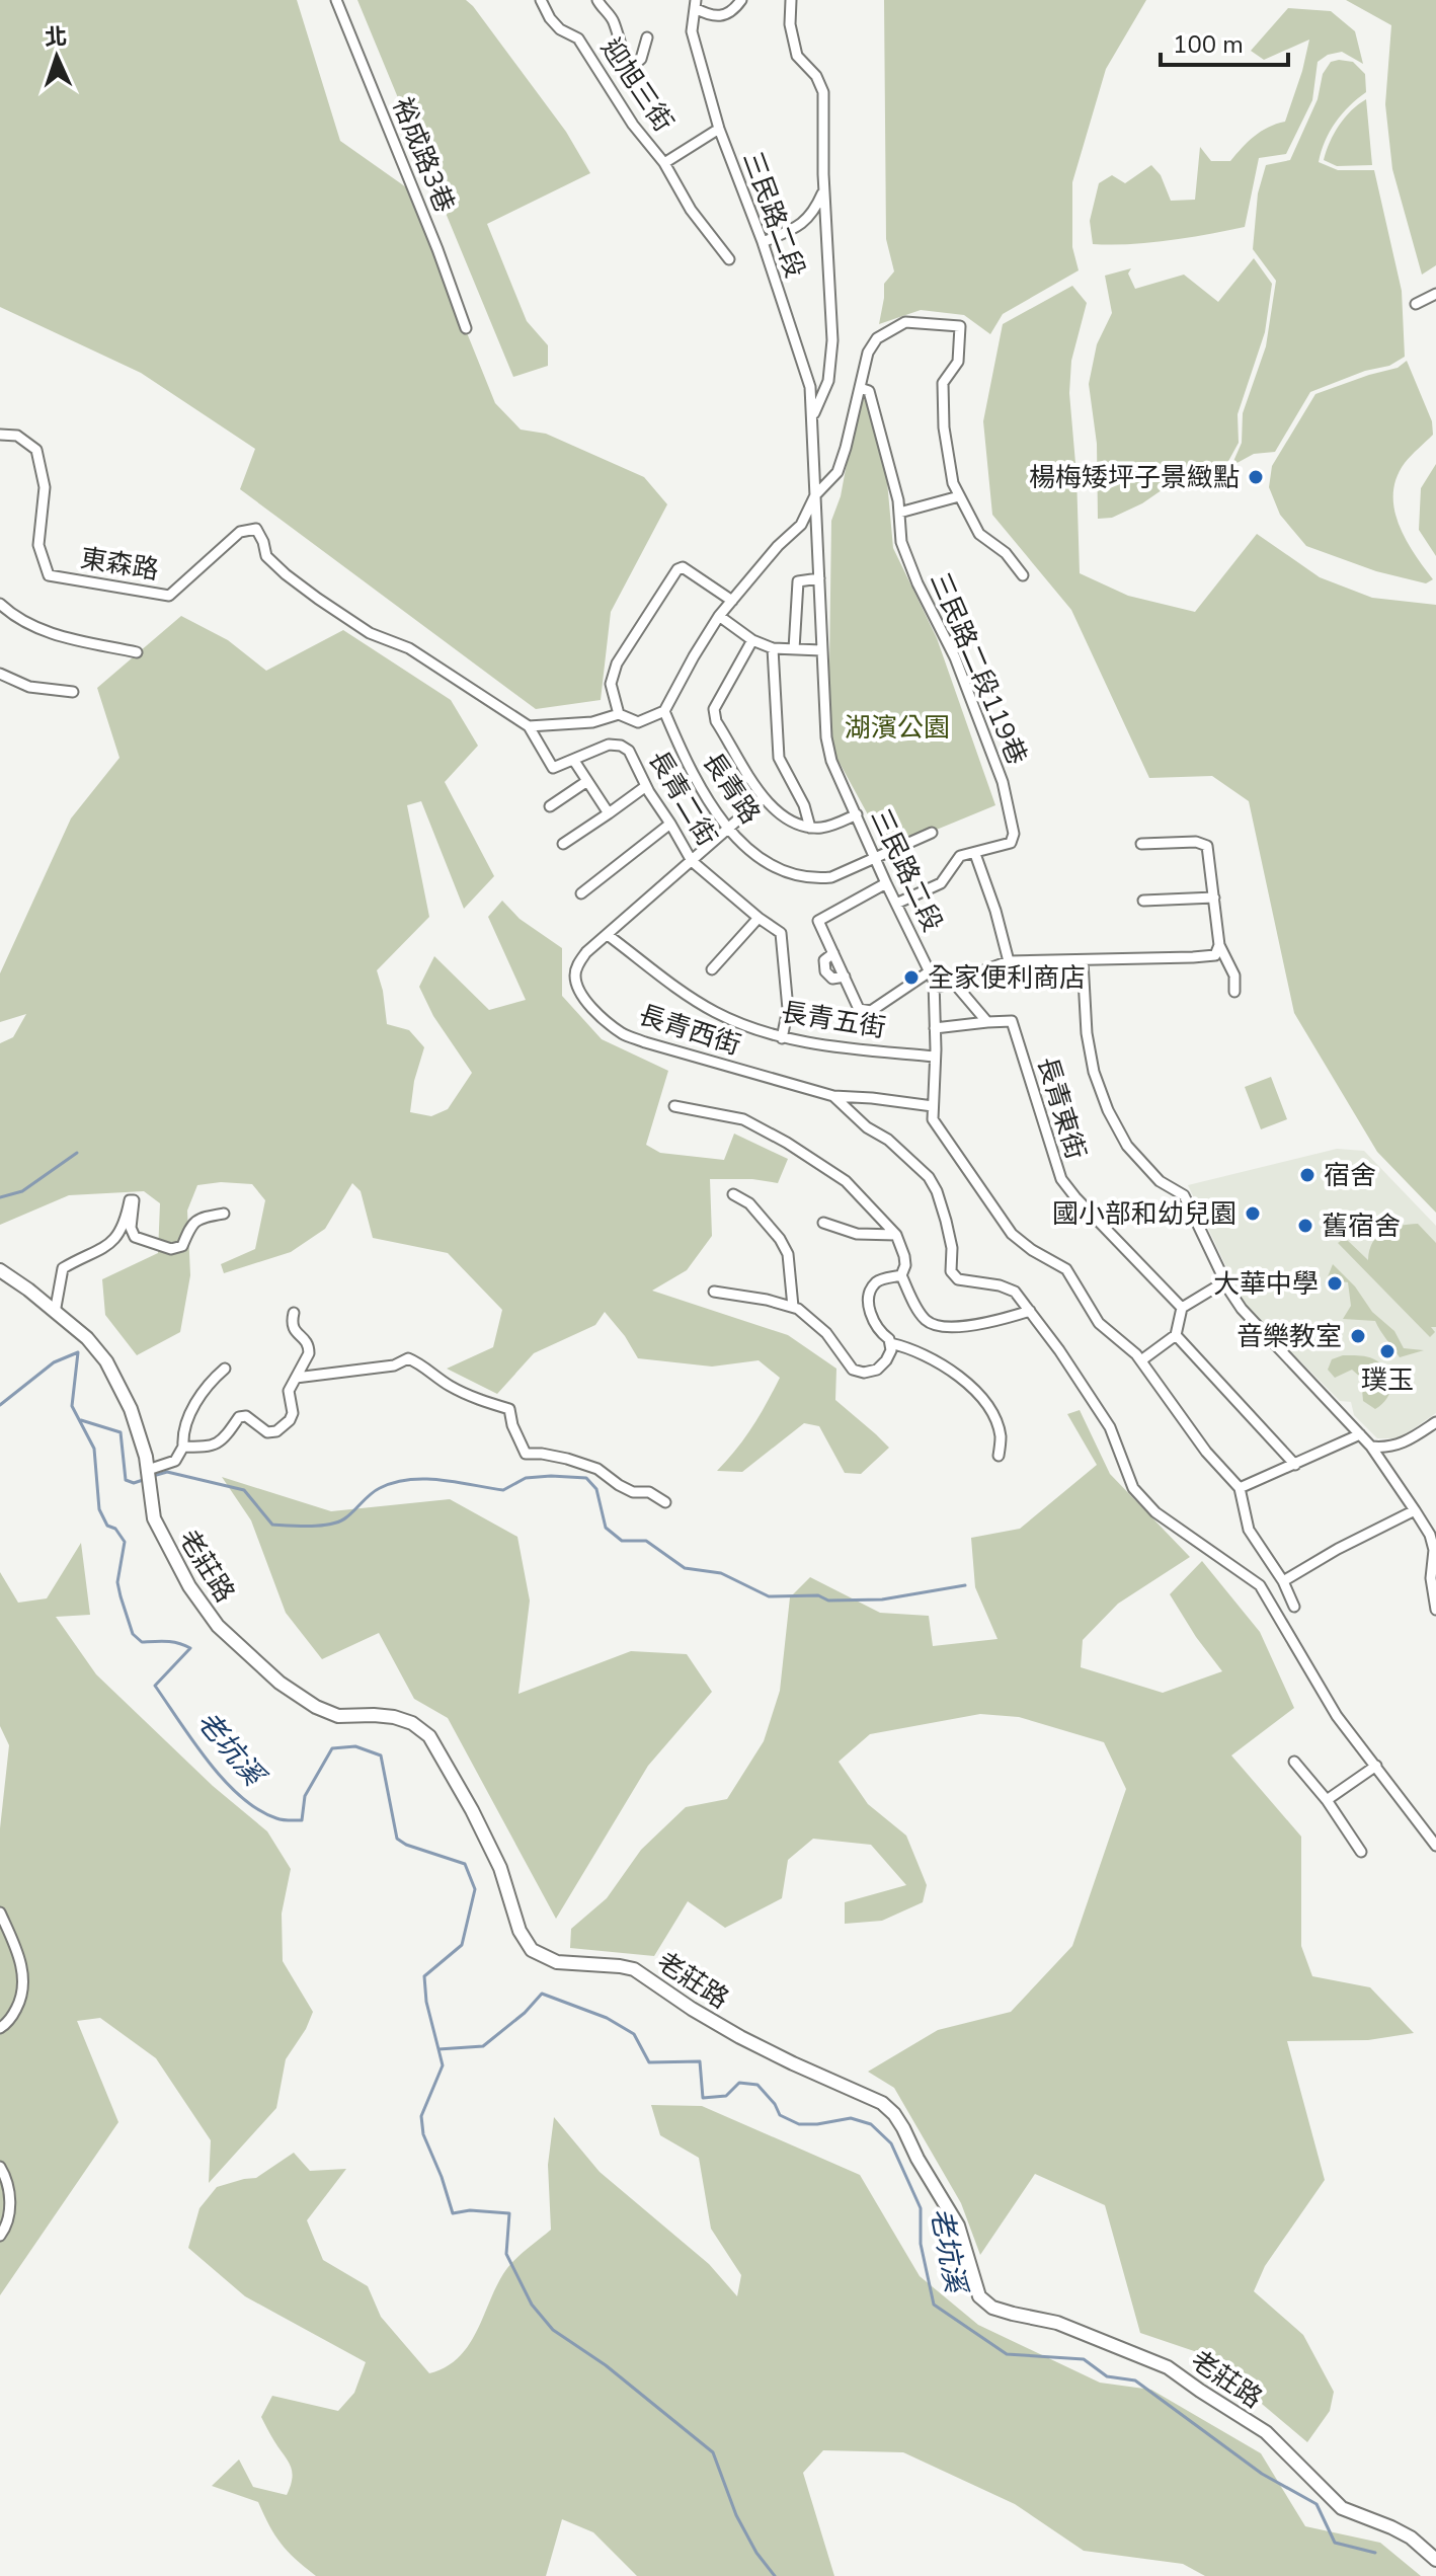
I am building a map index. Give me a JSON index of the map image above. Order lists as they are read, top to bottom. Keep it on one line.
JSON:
{"streets":{"street":["迎旭三街","裕成路3巷","三民路二段","東森路","三民路二段119巷","長青路","長青二街","長青五街","長青西街","長青東街","老莊路"]},"crossings":[["迎旭三街","三民路二段"],["三民路二段","三民路二段119巷"],["三民路二段","長青路"],["三民路二段","長青五街"],["三民路二段","長青西街"],["長青路","長青西街"],["長青二街","長青五街"],["長青二街","長青西街"],["長青五街","長青西街"]],"water":["老坑溪"],"parks":["湖濱公園"],"places":["楊梅矮坪子景緻點","全家便利商店","宿舍","國小部和幼兒園","舊宿舍","大華中學","音樂教室","璞玉"],"scale_bar":"100 m","north":"top"}
